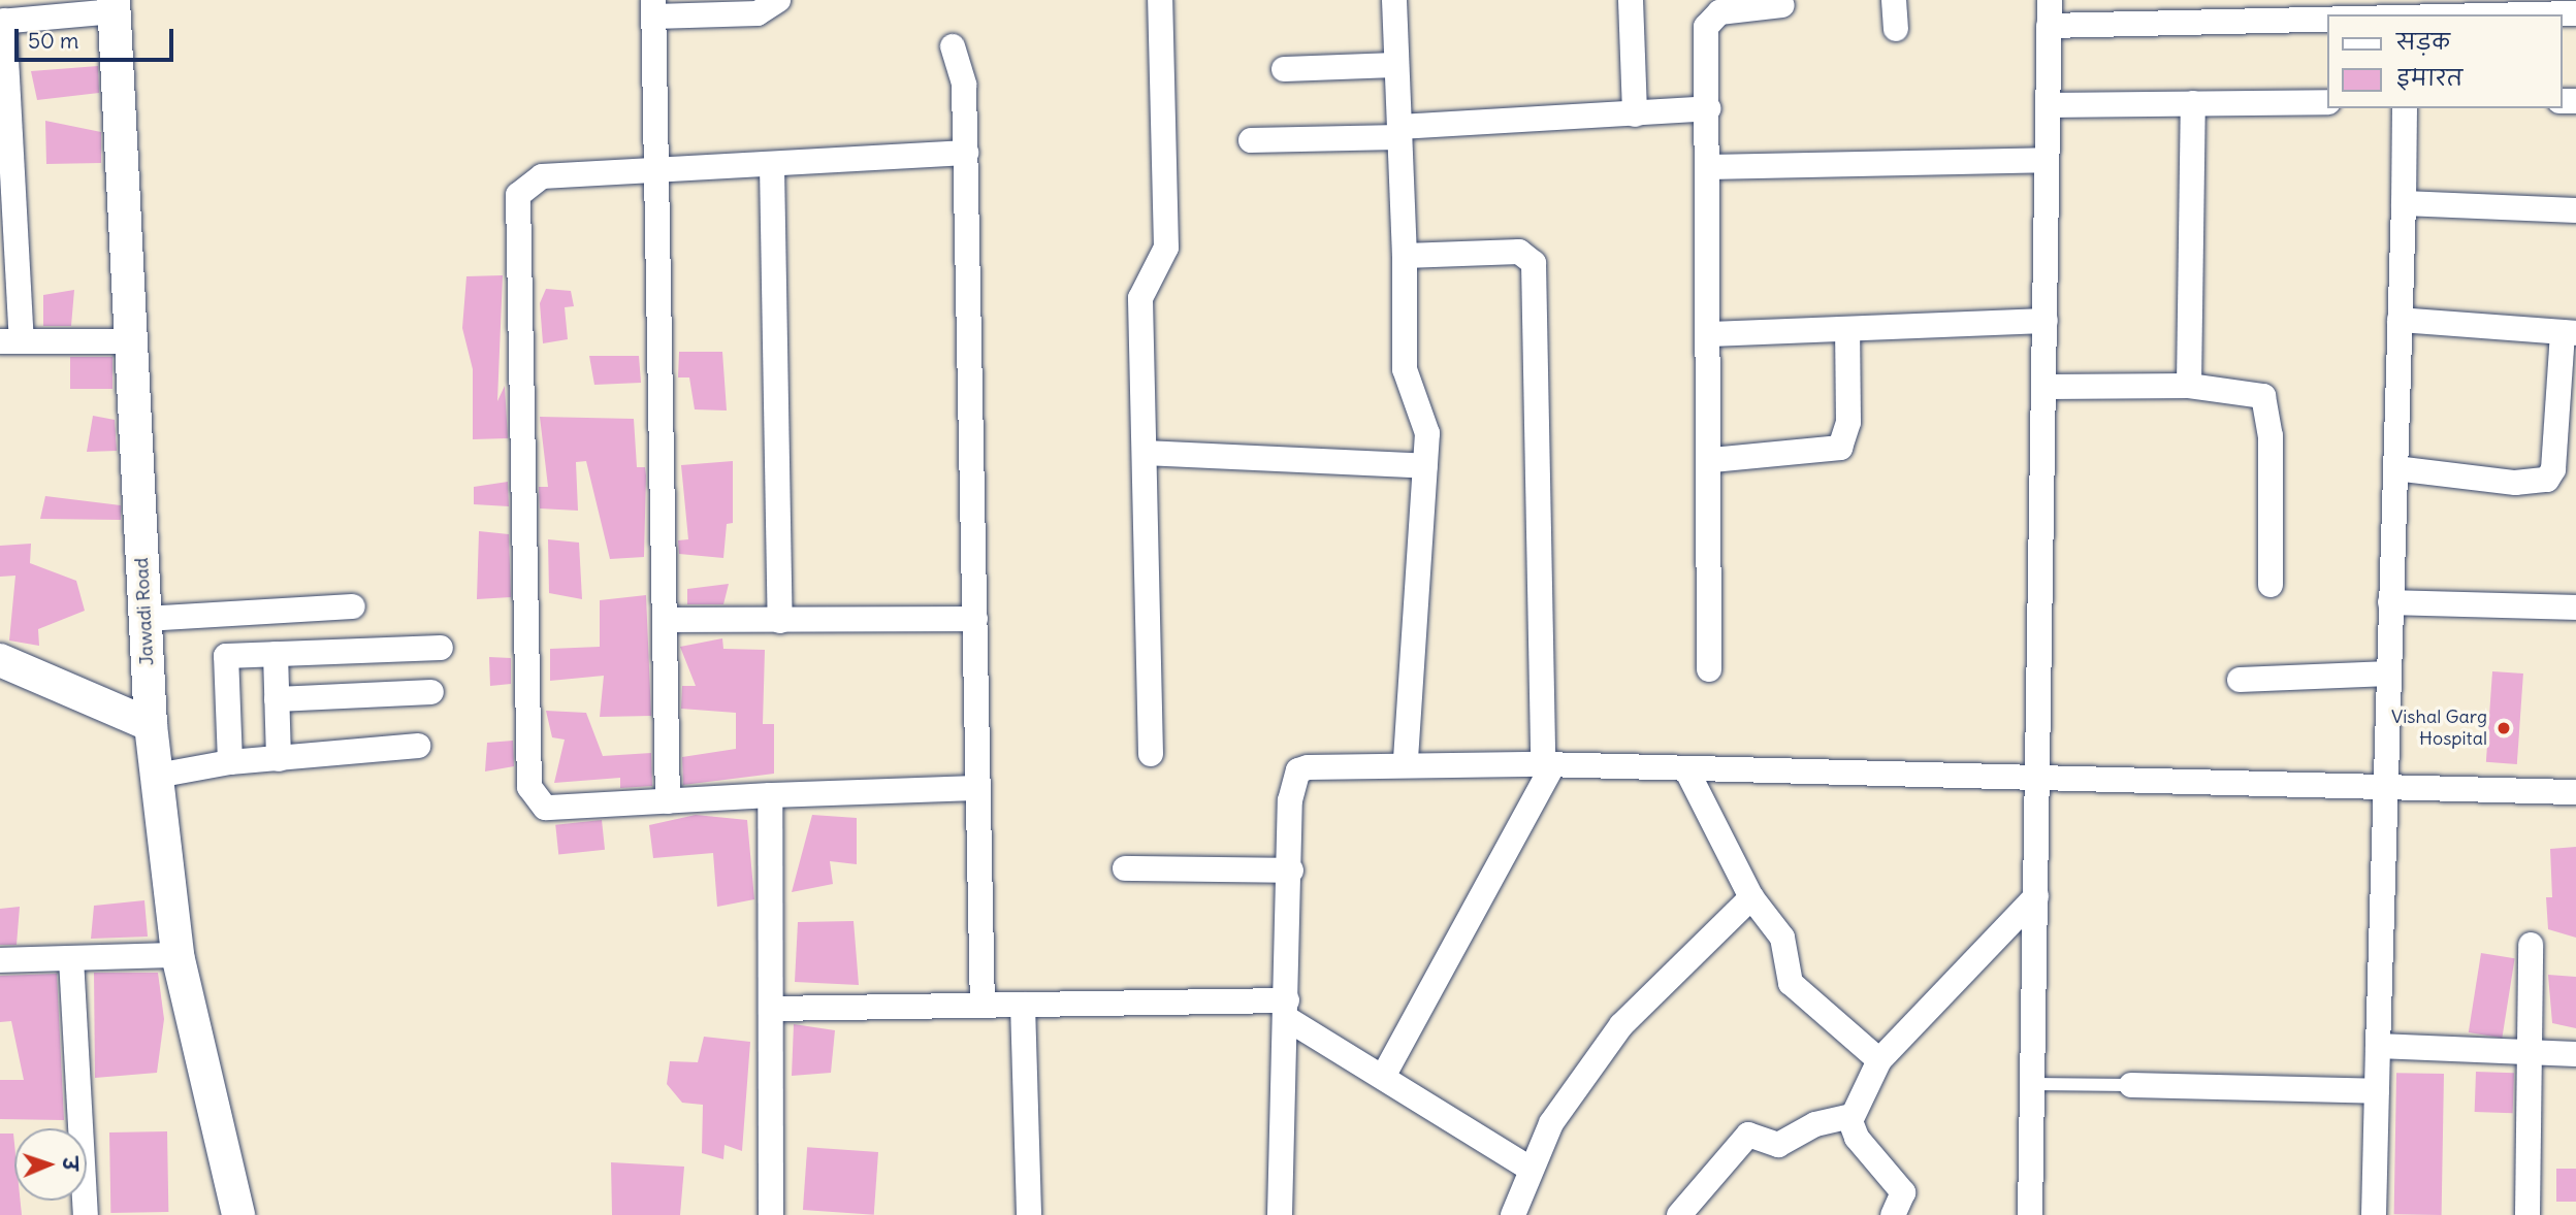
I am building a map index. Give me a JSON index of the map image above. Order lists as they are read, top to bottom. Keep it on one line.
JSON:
{"streets":{"street":["Jawadi Road"]},"places":["Vishal Garg Hospital"],"legend":["सड़क","इमारत"],"scale_bar":"50 m","north":"right"}
